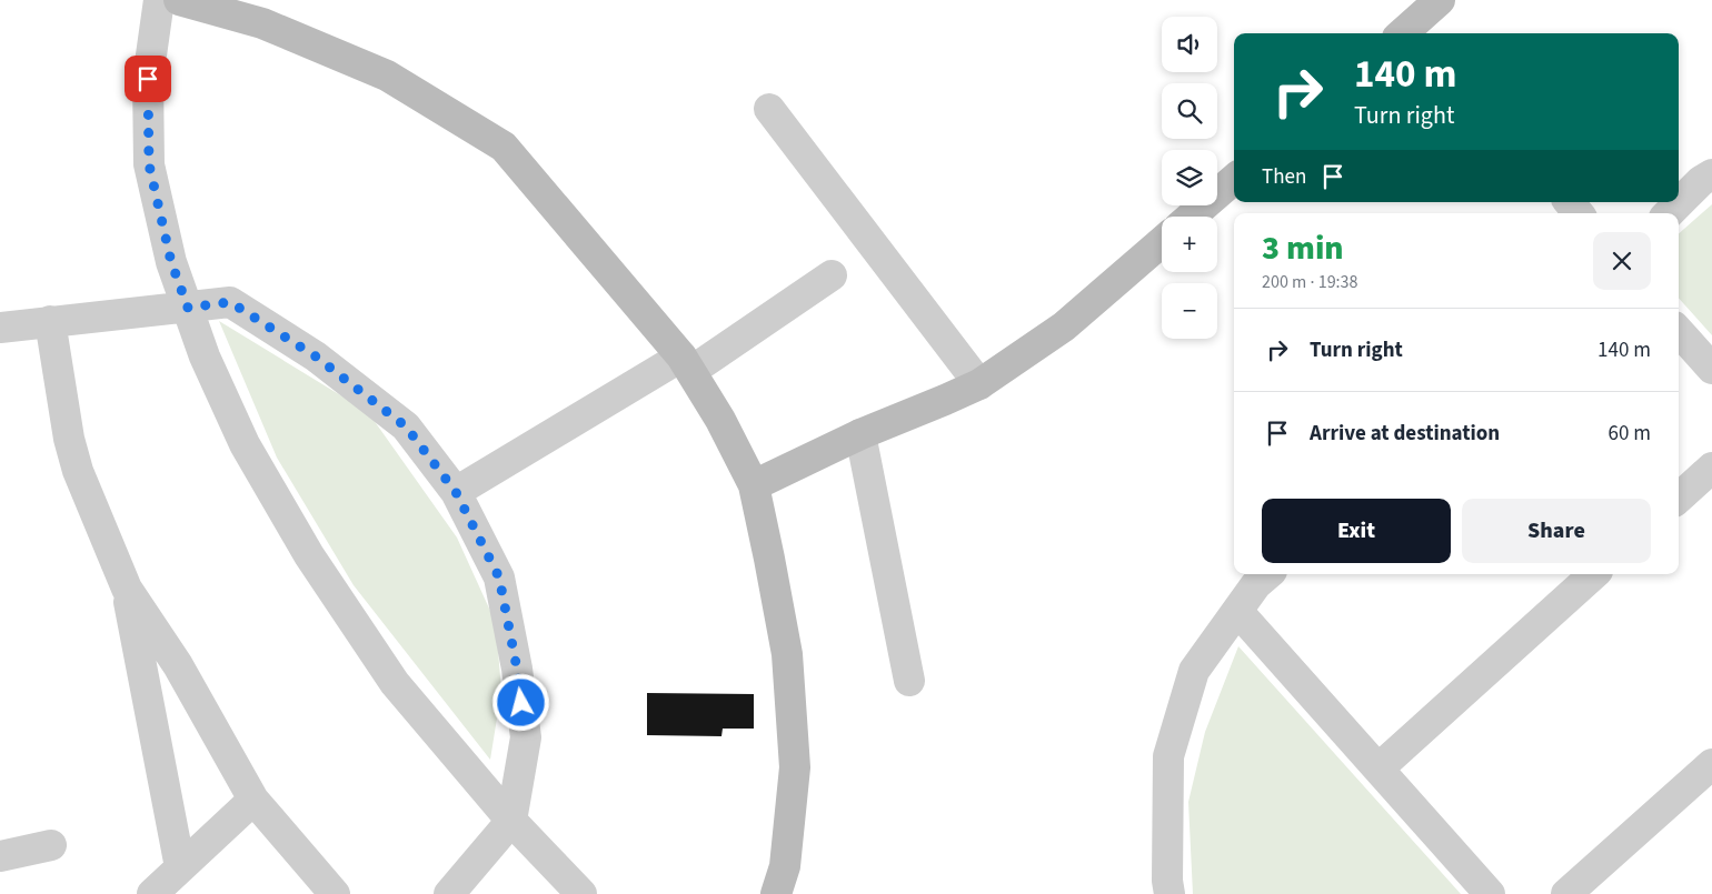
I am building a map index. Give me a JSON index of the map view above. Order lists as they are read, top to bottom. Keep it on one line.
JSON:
{"page":{"map_buttons":["+","−"],"turn":["140 m","Turn right"],"then":"Then","heading":["3 min","200 m · 19:38"],"list":[{"name":"Turn right","value":"140 m"},{"name":"Arrive at destination","value":"60 m"}],"buttons":["Exit","Share"]}}
